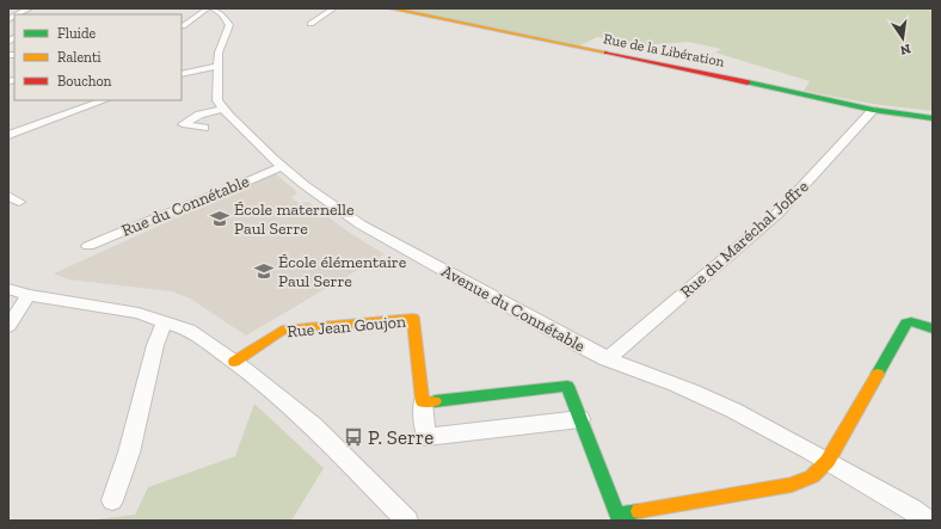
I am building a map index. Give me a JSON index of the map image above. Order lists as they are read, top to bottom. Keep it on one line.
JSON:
{"streets":{"main road":["Rue de la Libération","Rue Jean Goujon"],"street":["Rue du Connétable","Rue du Maréchal Joffre","Avenue du Connétable"]},"crossings":[["Rue de la Libération","Rue du Maréchal Joffre"],["Rue du Connétable","Avenue du Connétable"],["Rue du Maréchal Joffre","Avenue du Connétable"]],"places":{"school or university":["École maternelle Paul Serre","École élémentaire Paul Serre"],"bus stop":["P. Serre"]},"legend":["Fluide","Ralenti","Bouchon"],"north":"bottom"}
